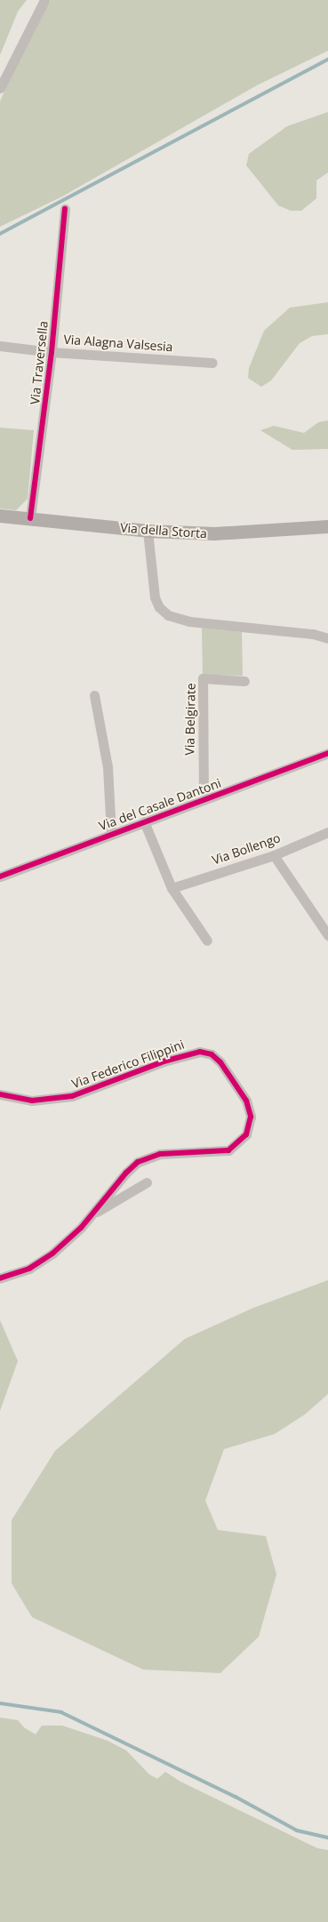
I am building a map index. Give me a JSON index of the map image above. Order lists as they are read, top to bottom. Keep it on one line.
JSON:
{"streets":{"main road":["Via della Storta"],"street":["Via Alagna Valsesia","Via Traversella","Via Belgirate","Via del Casale Dantoni","Via Bollengo","Via Federico Filippini"]},"crossings":[["Via Alagna Valsesia","Via Traversella"],["Via Traversella","Via della Storta"],["Via Belgirate","Via del Casale Dantoni"]]}
